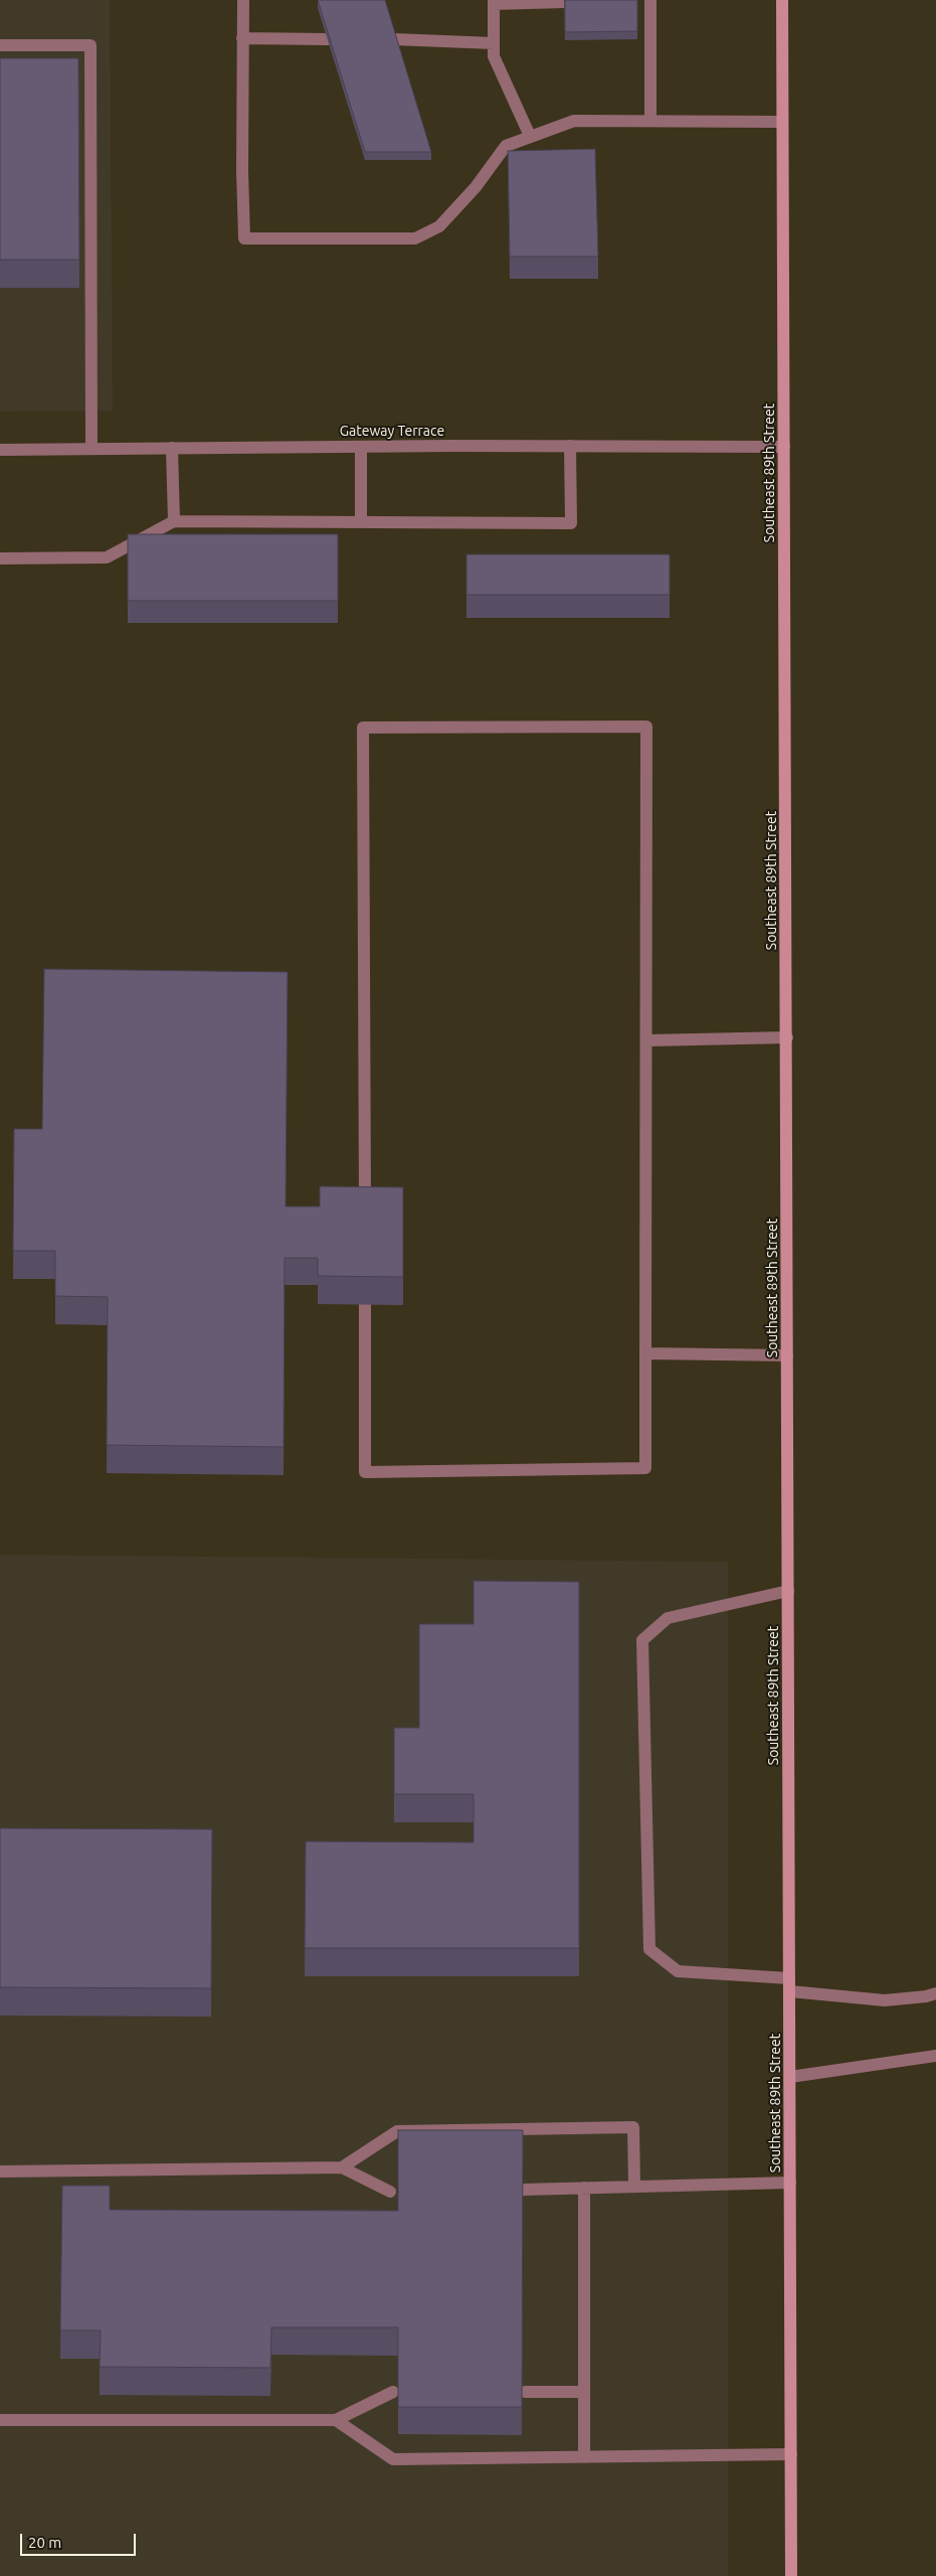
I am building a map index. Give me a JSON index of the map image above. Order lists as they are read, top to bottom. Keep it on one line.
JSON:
{"streets":{"main road":["Southeast 89th Street"],"street":["Gateway Terrace"]},"crossings":[["Gateway Terrace","Southeast 89th Street"]],"scale_bar":"20 m"}
